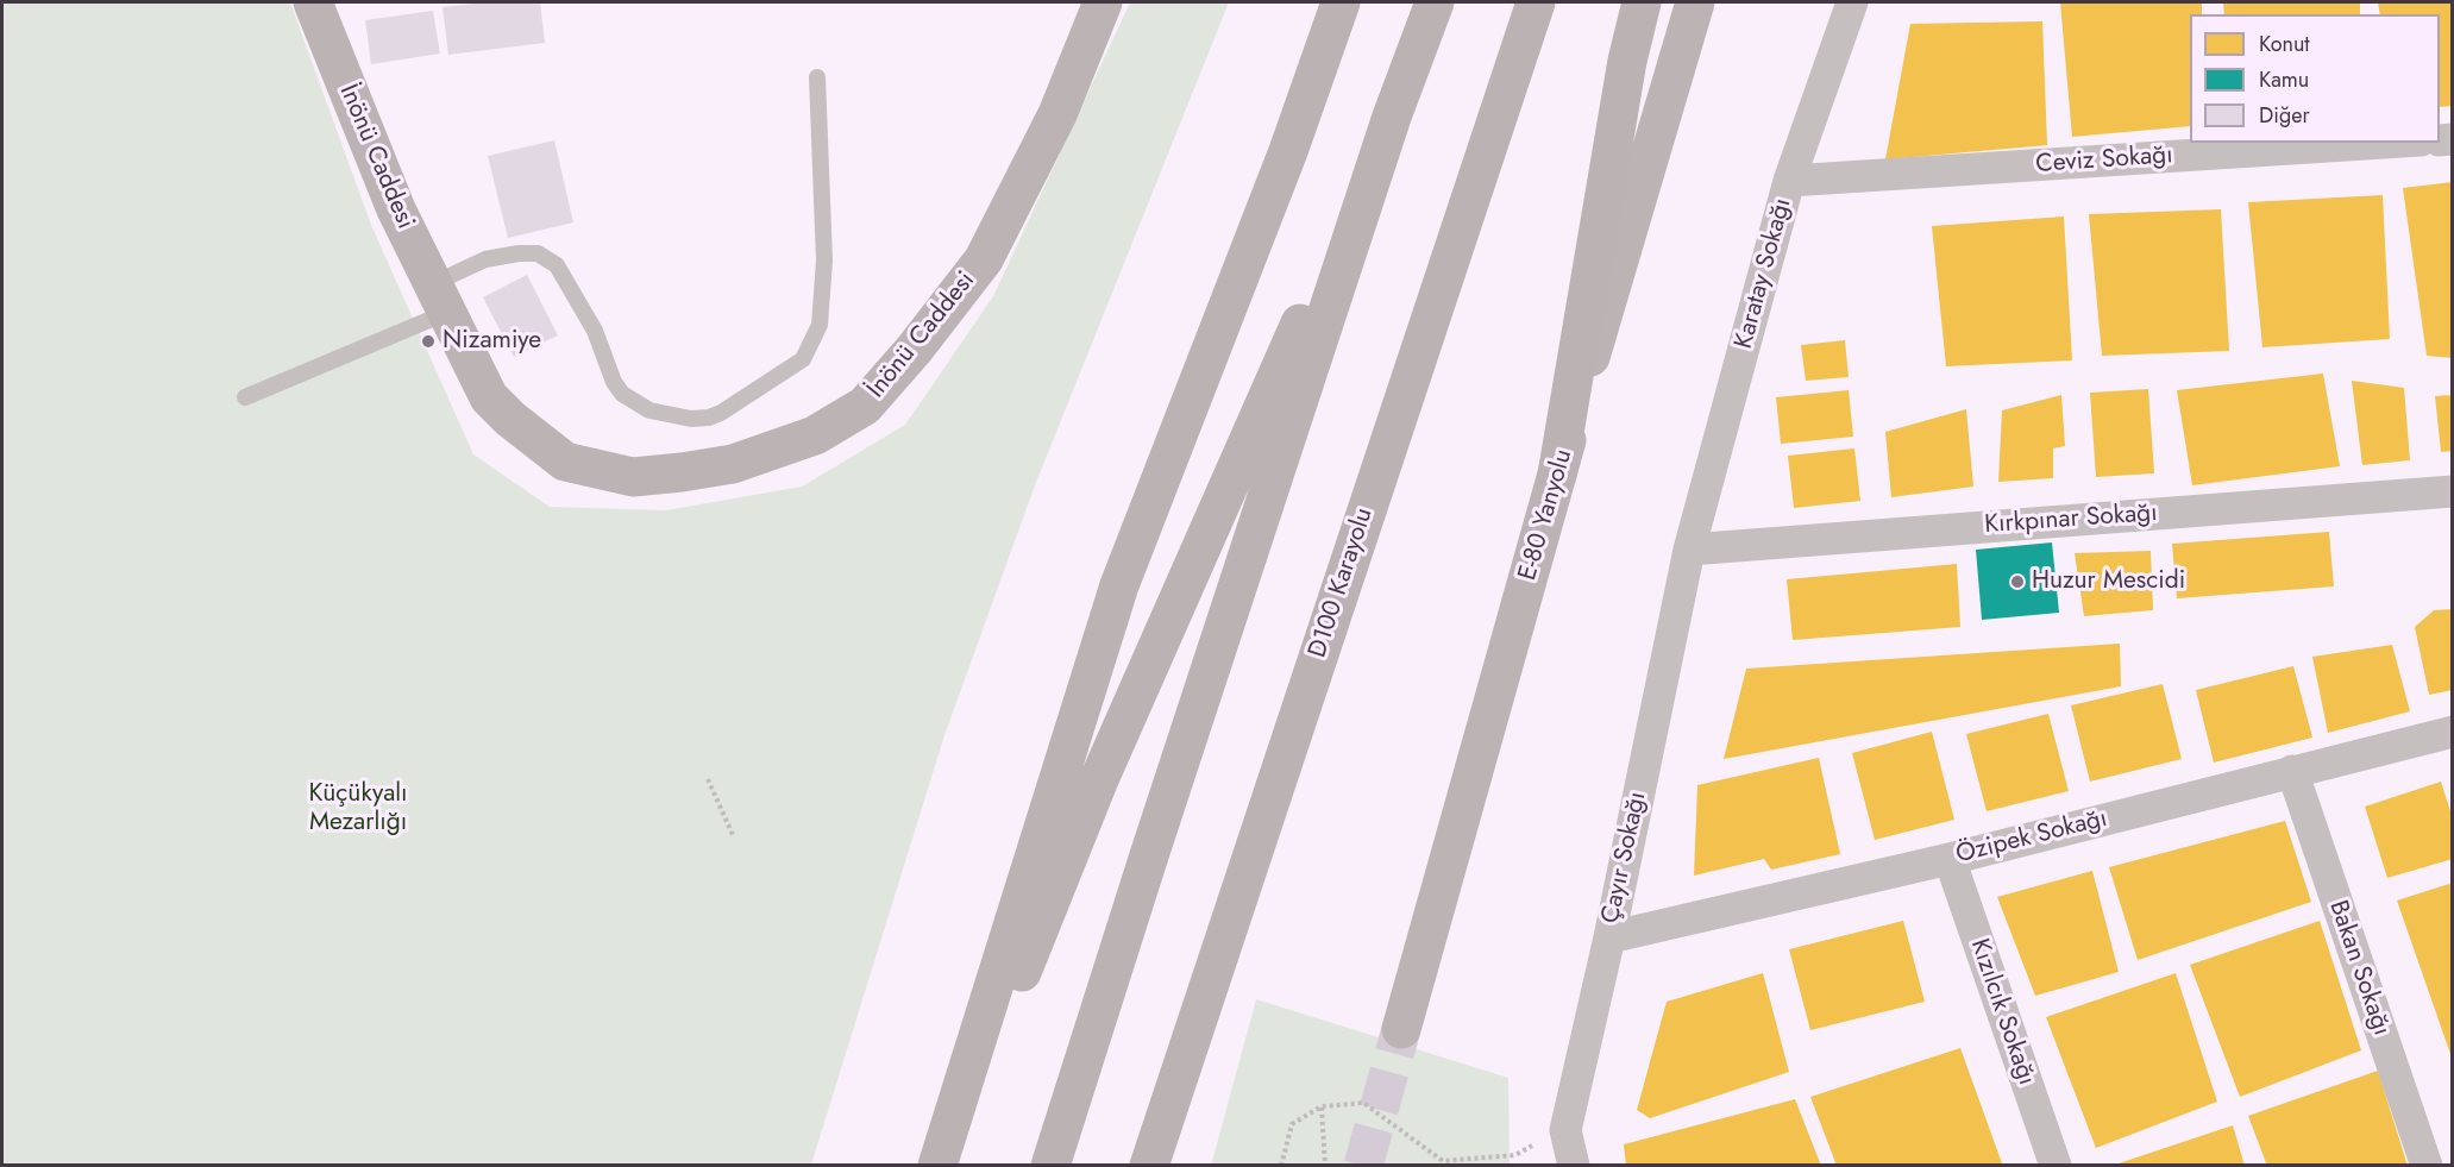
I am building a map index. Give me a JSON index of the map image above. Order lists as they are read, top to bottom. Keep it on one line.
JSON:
{"streets":{"highway":["D100 Karayolu"],"street":["İnönü Caddesi","Ceviz Sokağı","Karatay Sokağı","E-80 Yanyolu","Kırkpınar Sokağı","Özipek Sokağı","Çayır Sokağı","Bakan Sokağı","Kızılcık Sokağı"]},"crossings":[["Ceviz Sokağı","Karatay Sokağı"],["Karatay Sokağı","Kırkpınar Sokağı"],["Karatay Sokağı","Çayır Sokağı"],["Kırkpınar Sokağı","Çayır Sokağı"],["Özipek Sokağı","Çayır Sokağı"],["Özipek Sokağı","Bakan Sokağı"],["Özipek Sokağı","Kızılcık Sokağı"]],"parks":["Küçükyalı Mezarlığı"],"places":["Nizamiye","Huzur Mescidi"],"legend":["Konut","Kamu","Diğer"]}
